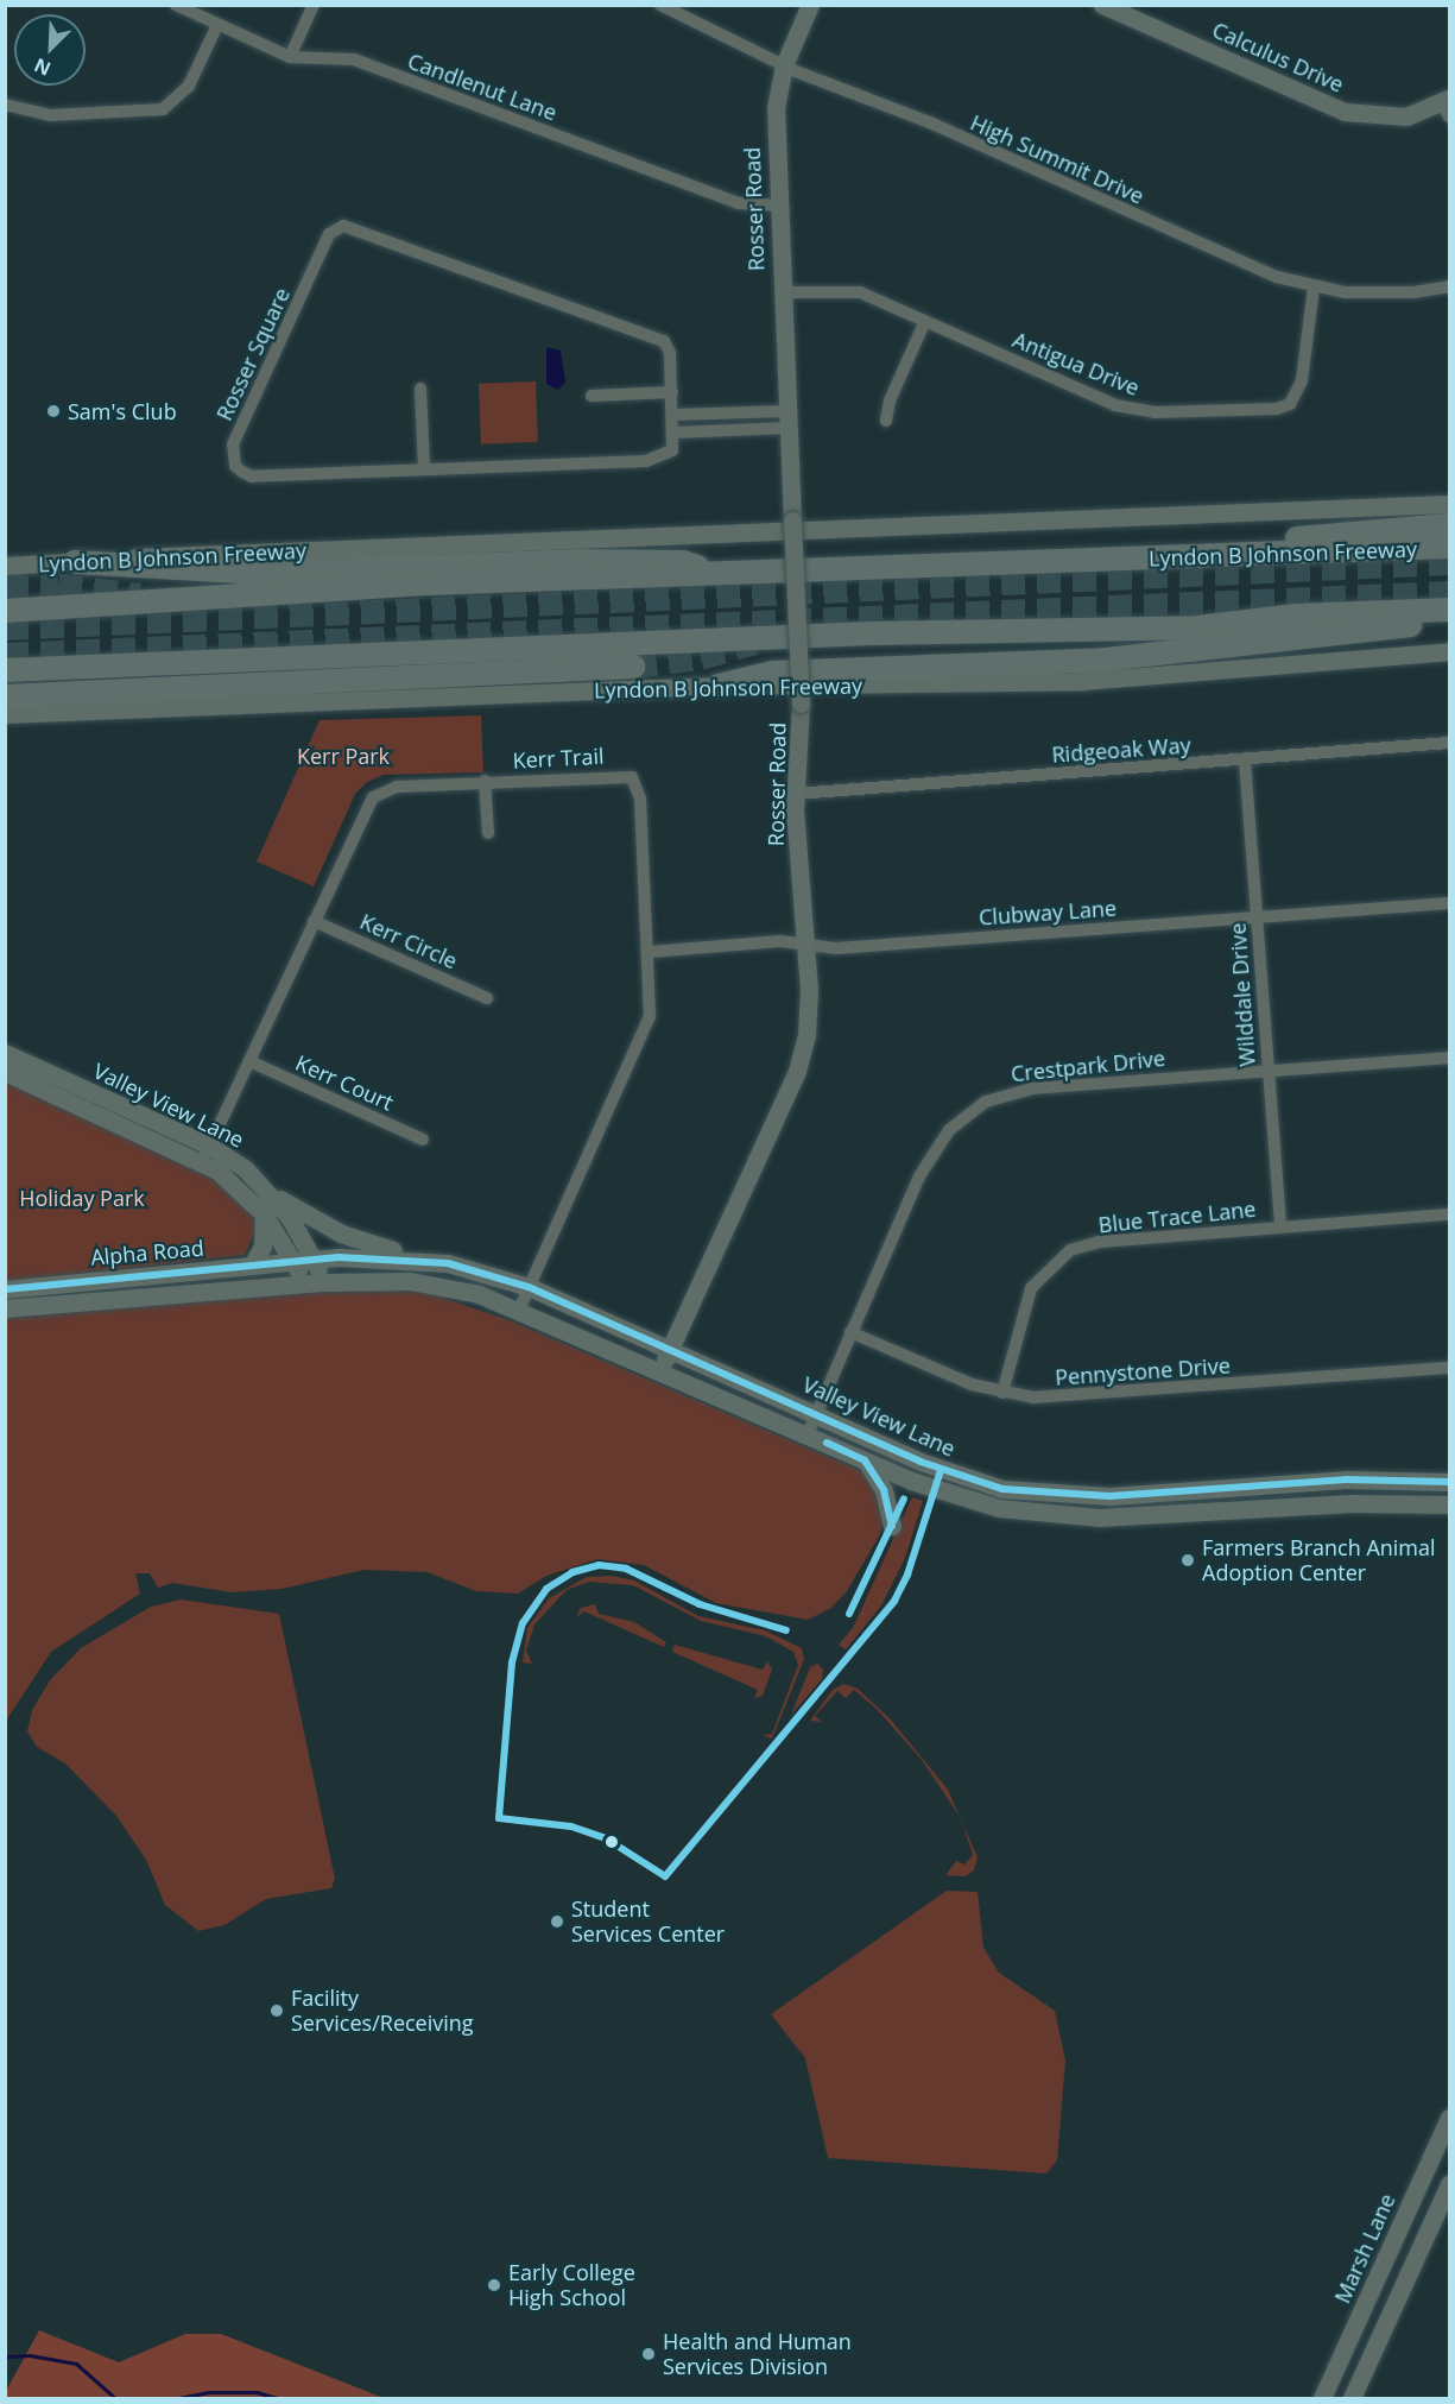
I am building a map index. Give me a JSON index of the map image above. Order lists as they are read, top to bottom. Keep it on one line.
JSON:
{"streets":{"highway":["Lyndon B Johnson Freeway"],"main road":["Calculus Drive","Rosser Road","Valley View Lane","Alpha Road","Marsh Lane"],"street":["Candlenut Lane","High Summit Drive","Rosser Square","Antigua Drive","Ridgeoak Way","Kerr Trail","Clubway Lane","Kerr Circle","Wilddale Drive","Crestpark Drive","Kerr Court","Blue Trace Lane","Pennystone Drive"]},"crossings":[["Candlenut Lane","Rosser Road"],["High Summit Drive","Rosser Road"],["High Summit Drive","Antigua Drive"],["Rosser Road","Antigua Drive"],["Rosser Road","Ridgeoak Way"],["Rosser Road","Clubway Lane"],["Rosser Road","Valley View Lane"],["Ridgeoak Way","Wilddale Drive"],["Kerr Trail","Clubway Lane"],["Kerr Trail","Kerr Circle"],["Kerr Trail","Kerr Court"],["Kerr Trail","Valley View Lane"],["Clubway Lane","Wilddale Drive"],["Wilddale Drive","Crestpark Drive"],["Wilddale Drive","Blue Trace Lane"],["Crestpark Drive","Valley View Lane"],["Crestpark Drive","Pennystone Drive"],["Valley View Lane","Alpha Road"],["Blue Trace Lane","Pennystone Drive"]],"parks":["Kerr Park","Holiday Park"],"places":["Sam's Club","Farmers Branch Animal Adoption Center","Student Services Center","Facility Services/Receiving","Early College High School","Health and Human Services Division"],"north":"bottom left"}
